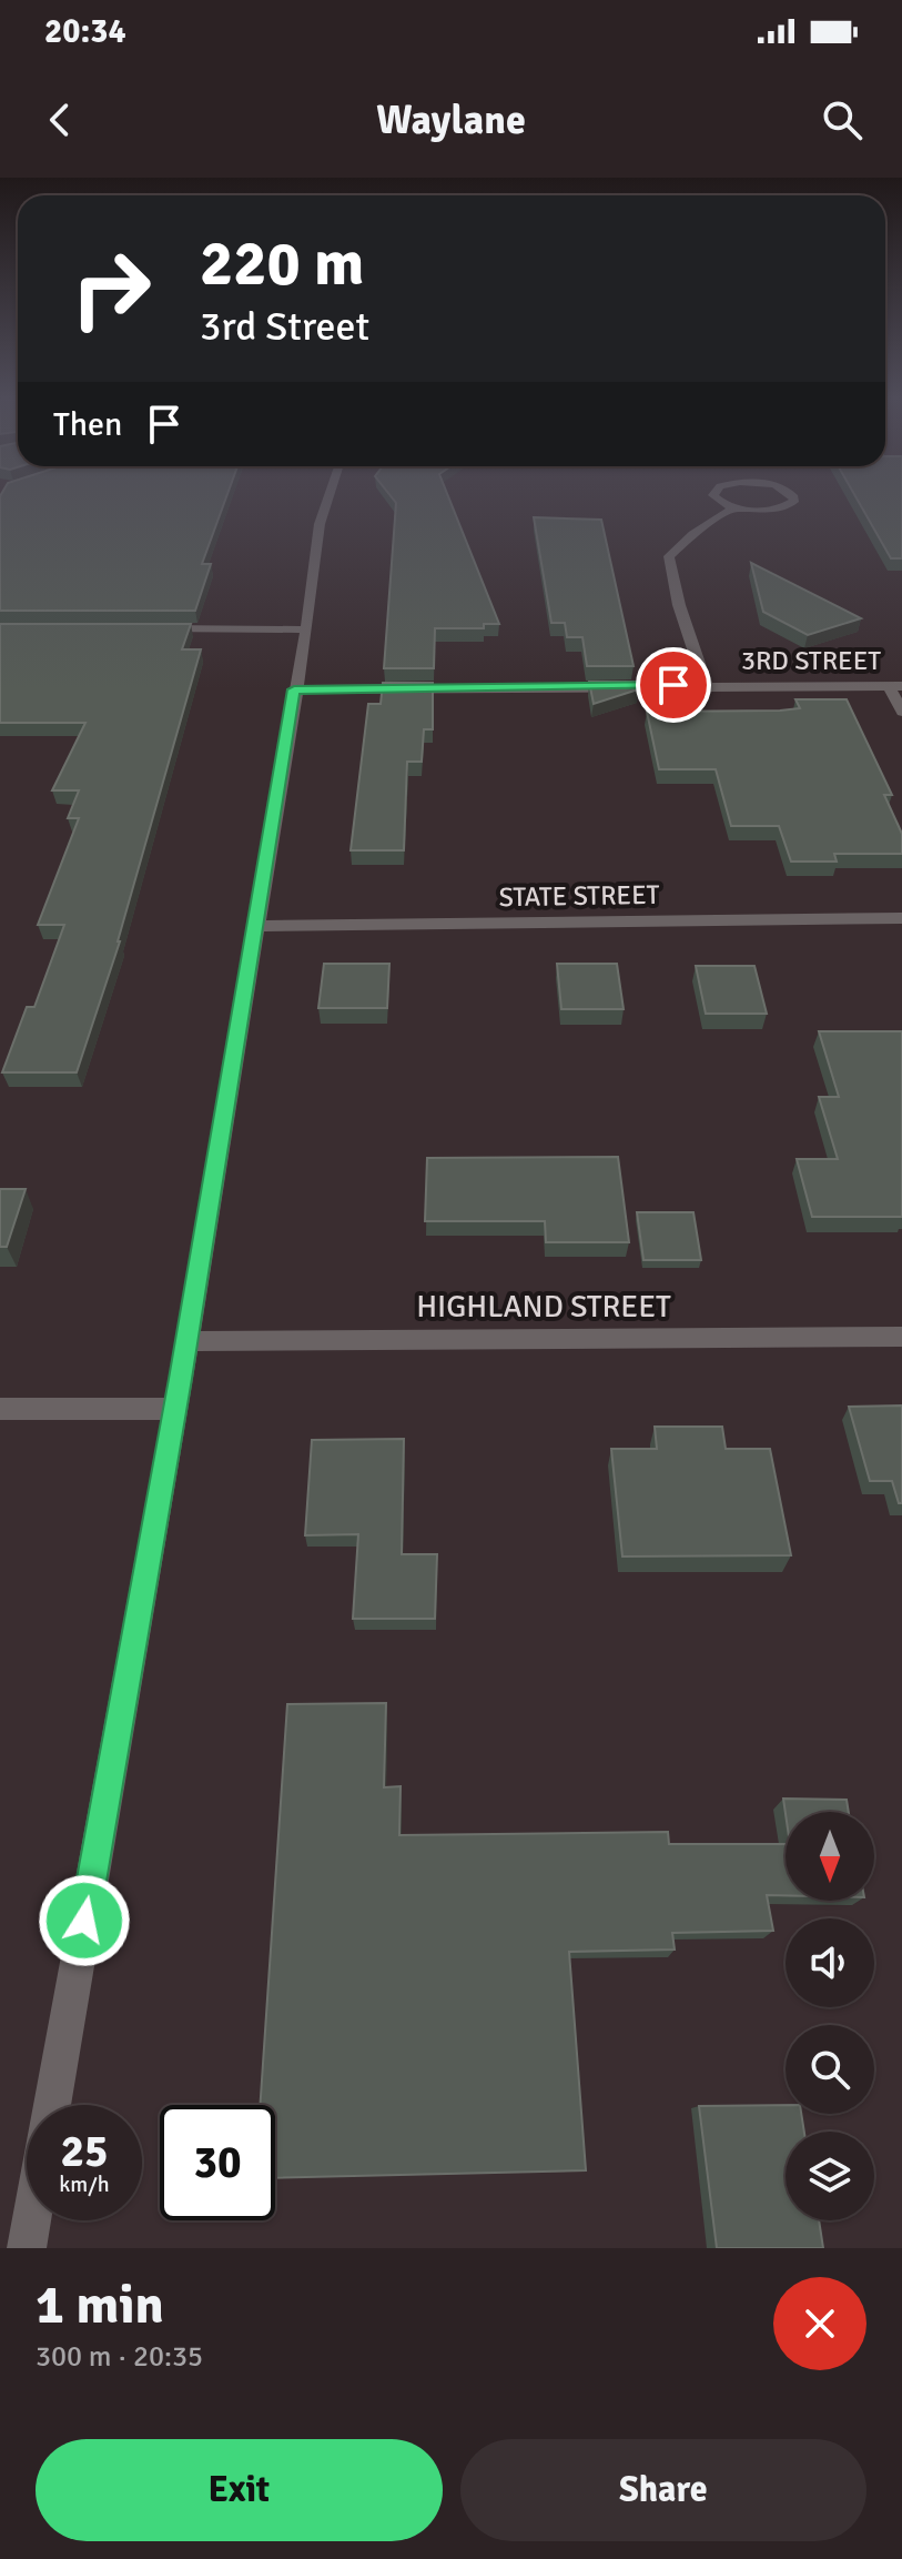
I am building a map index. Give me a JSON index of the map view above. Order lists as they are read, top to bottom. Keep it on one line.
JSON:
{"streets":{"street":["3RD STREET","STATE STREET","HIGHLAND STREET"]},"north":"bottom","page":{"status":"20:34","header":"Waylane","turn":["220 m","3rd Street"],"then":"Then","speed":"25 km/h","limit":"30","heading":["1 min","300 m · 20:35"],"buttons":["Exit","Share"]}}
